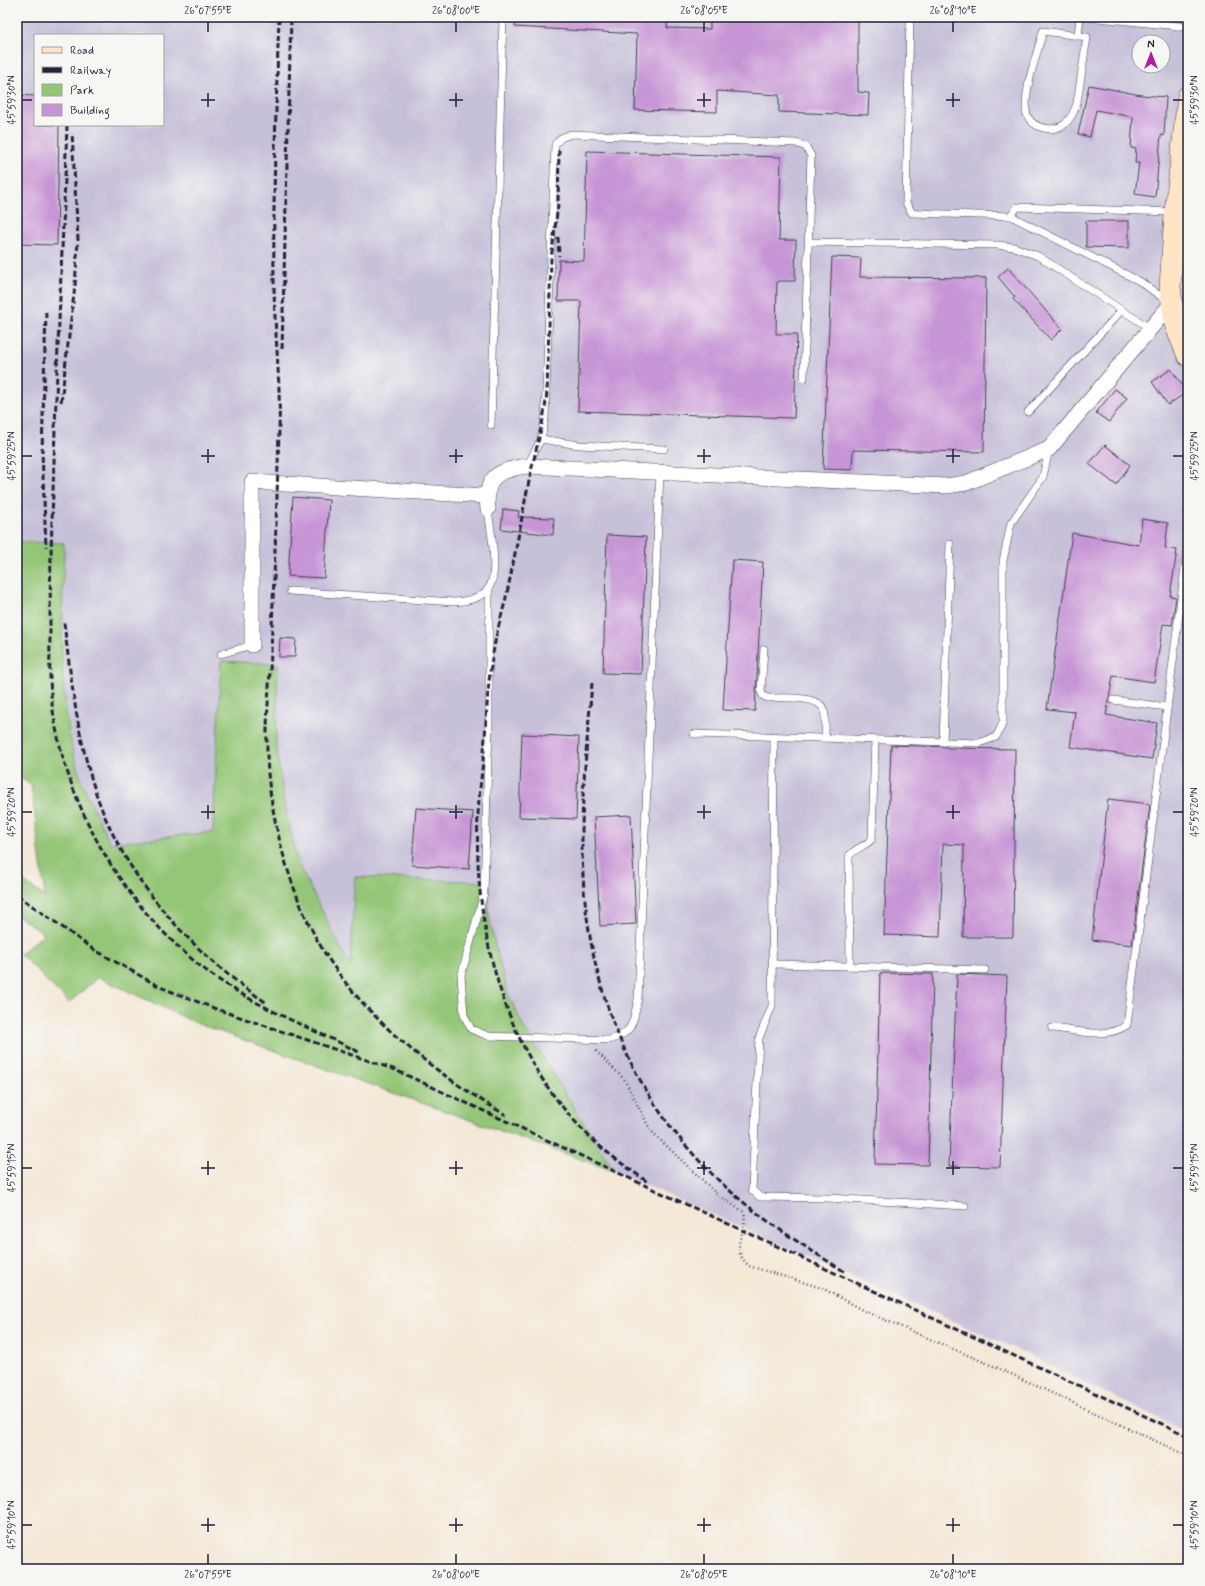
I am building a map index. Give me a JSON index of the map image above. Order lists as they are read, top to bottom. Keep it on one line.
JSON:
{"legend":["Road","Railway","Park","Building"],"north":"top","coordinates":["26°07'55\"E","26°08'00\"E","26°08'05\"E","26°08'10\"E","45°59'30\"N","45°59'25\"N","45°59'20\"N","45°59'15\"N","45°59'10\"N"]}
